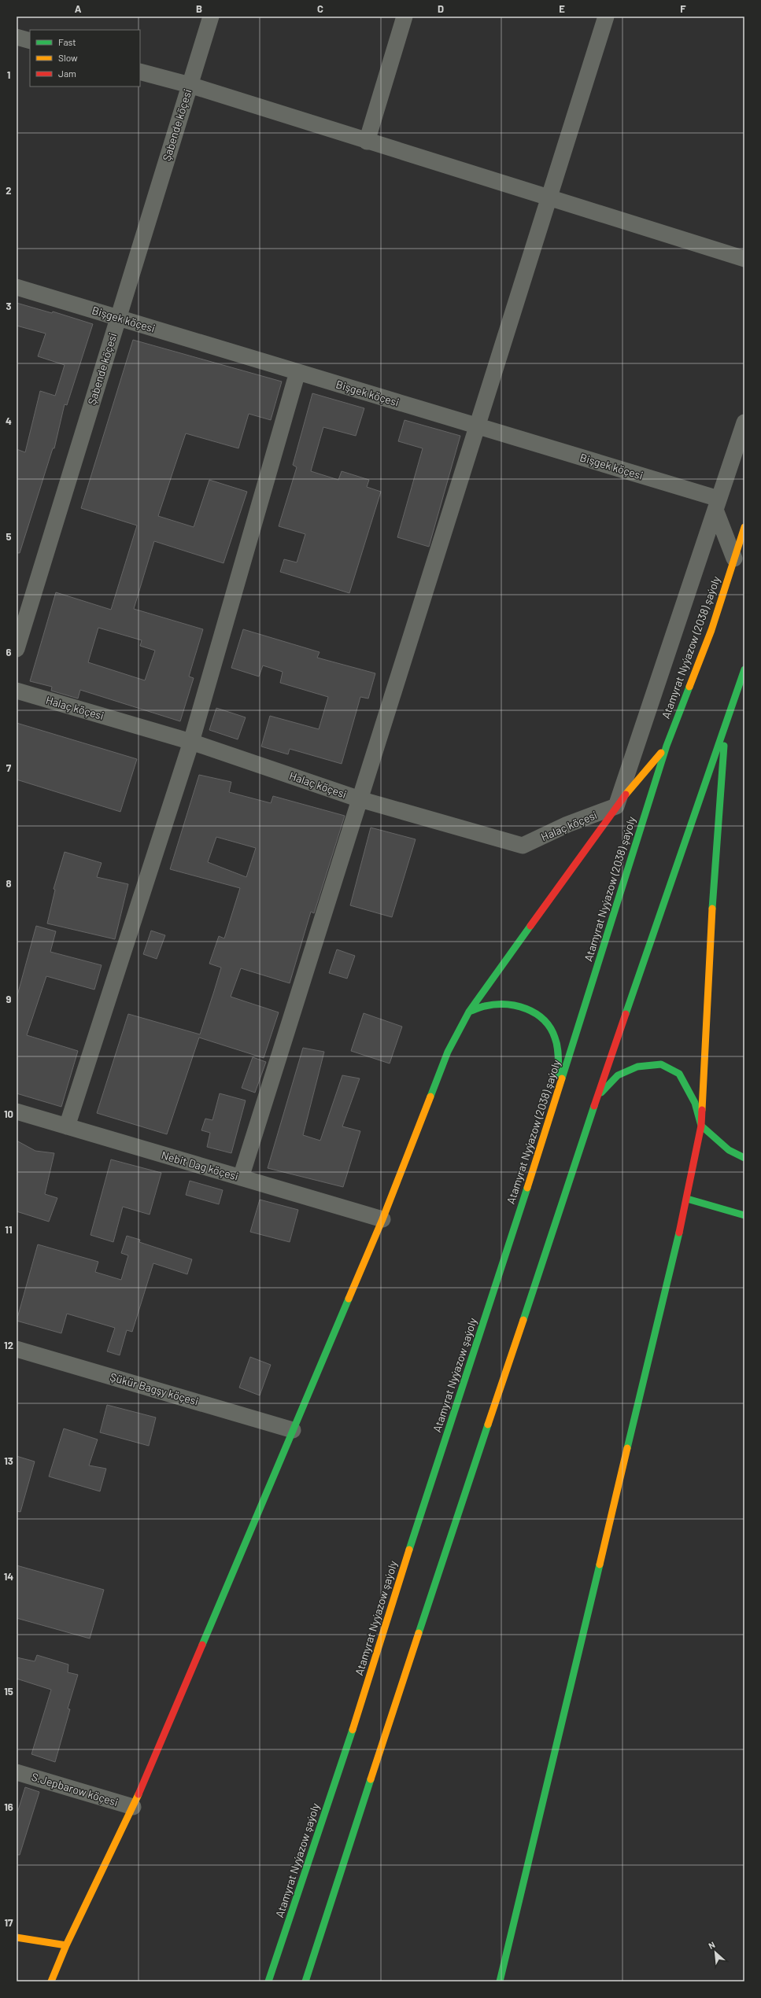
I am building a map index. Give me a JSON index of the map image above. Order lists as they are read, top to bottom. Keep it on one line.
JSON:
{"streets":{"main road":["Atamyrat Nyýazow (2038) şaýoly","Atamyrat Nyýazow şaýoly"],"street":["Şabende köçesi","Bişgek köçesi","Halaç köçesi","Nebit Dag köçesi","Şükür Bagşy köçesi","S.Jepbarow köçesi"]},"crossings":[["Şabende köçesi","Bişgek köçesi"],["Atamyrat Nyýazow (2038) şaýoly","Atamyrat Nyýazow şaýoly"]],"legend":["Fast","Slow","Jam"],"north":"top left","grid":{"columns":["A","B","C","D","E","F"],"rows":["1","2","3","4","5","6","7","8","9","10","11","12","13","14","15","16","17"]}}
